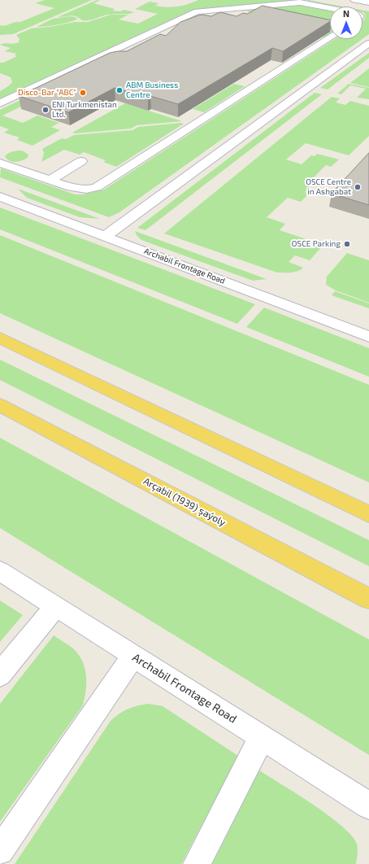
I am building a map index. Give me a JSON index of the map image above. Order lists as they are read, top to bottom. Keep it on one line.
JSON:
{"streets":{"main road":["Arçabil (1939) şaýoly"],"street":["Archabil Frontage Road"]},"places":["ABM Business Centre","Disco-Bar \"ABC\"","ENI Turkmenistan Ltd.","OSCE Centre in Ashgabat","OSCE Parking"],"north":"top"}
